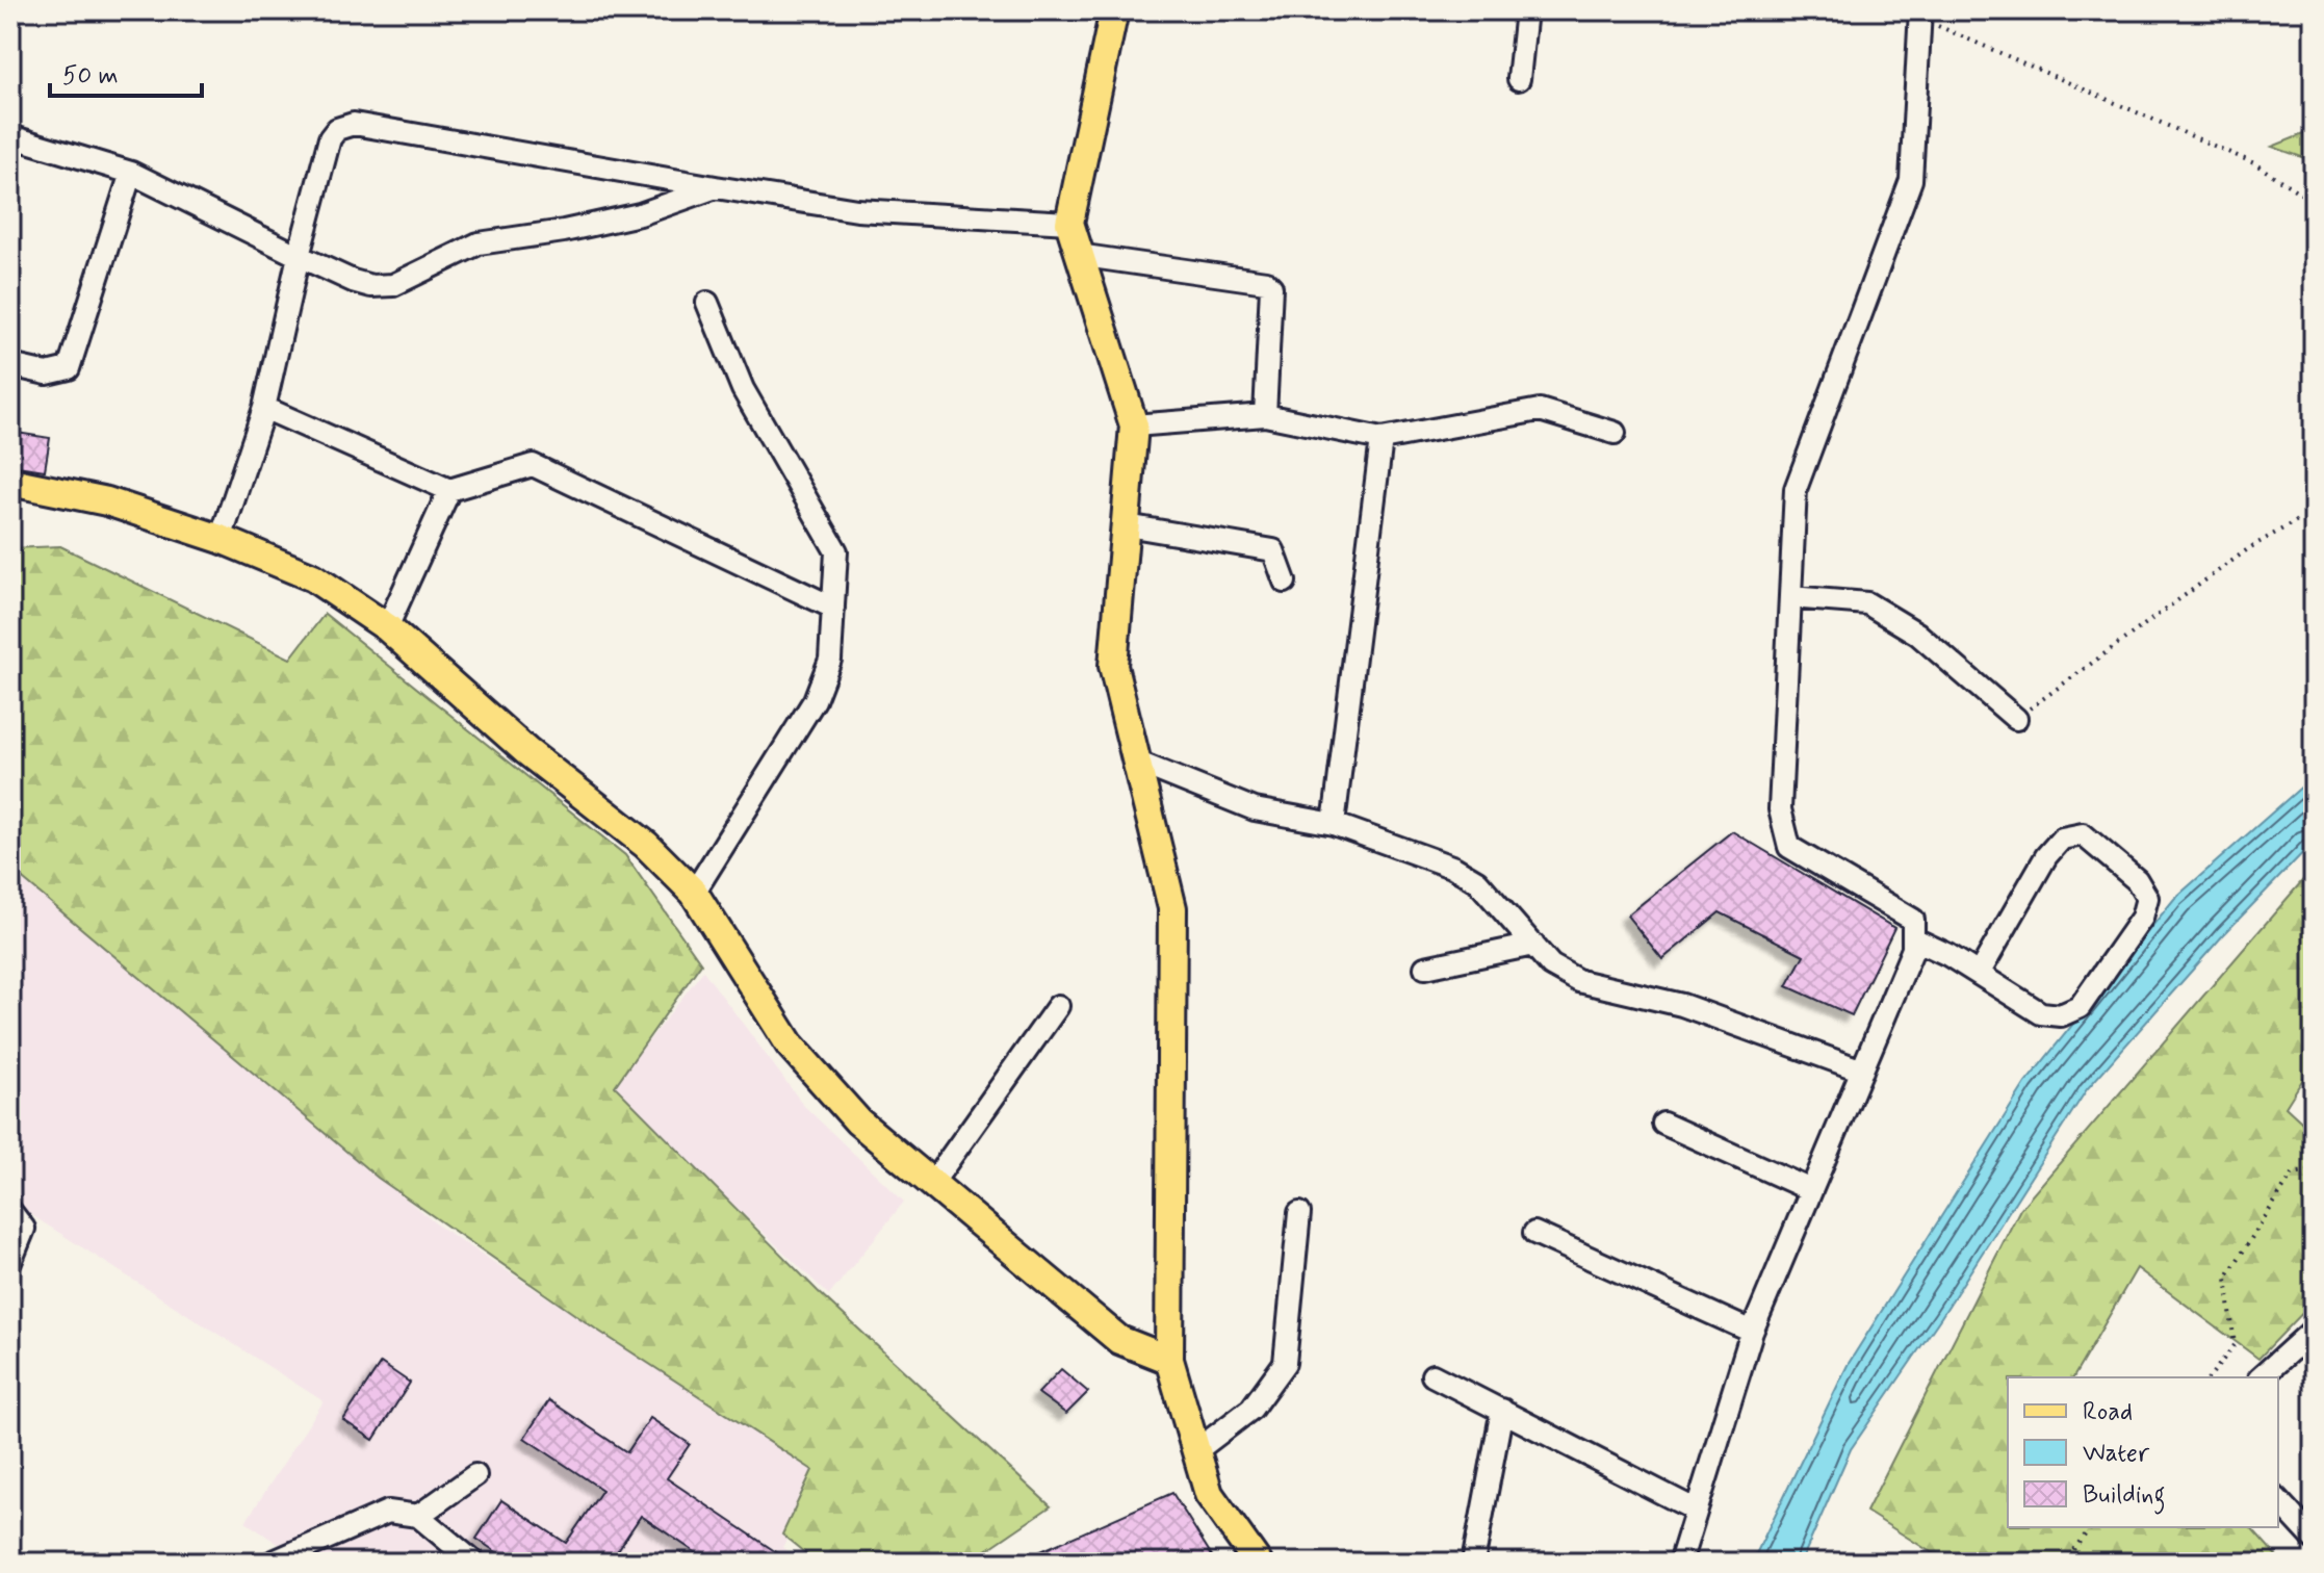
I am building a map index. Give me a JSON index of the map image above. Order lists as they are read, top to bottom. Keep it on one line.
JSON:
{"legend":["Road","Water","Building"],"scale_bar":"50 m"}
